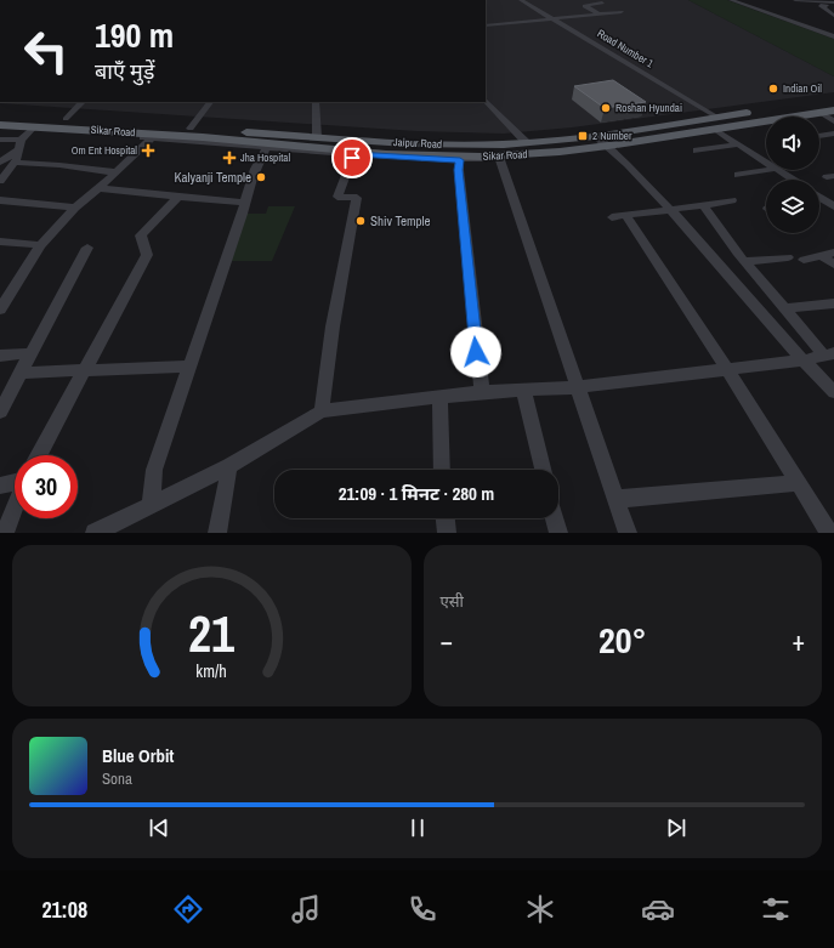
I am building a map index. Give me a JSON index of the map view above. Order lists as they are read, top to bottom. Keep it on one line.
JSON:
{"streets":{"main road":["Sikar Road","Jaipur Road"],"street":["Road Number 1"]},"crossings":[["Road Number 1","Sikar Road"],["Road Number 1","Jaipur Road"],["Sikar Road","Jaipur Road"]],"places":{"other":["Indian Oil","Roshan Hyundai","Kalyanji Temple","Shiv Temple"],"transit":["2 Number"],"health":["Om Ent Hospital","Jha Hospital"]},"page":{"turn":["190 m","बाएँ मुड़ें"],"limit":"30","trip":"21:09 · 1 मिनट · 280 m","tile":"एसी","heat":["−","20°","+"],"song":["Blue Orbit","Sona"],"tabs":"21:08","gauge":["21","km/h"]}}
